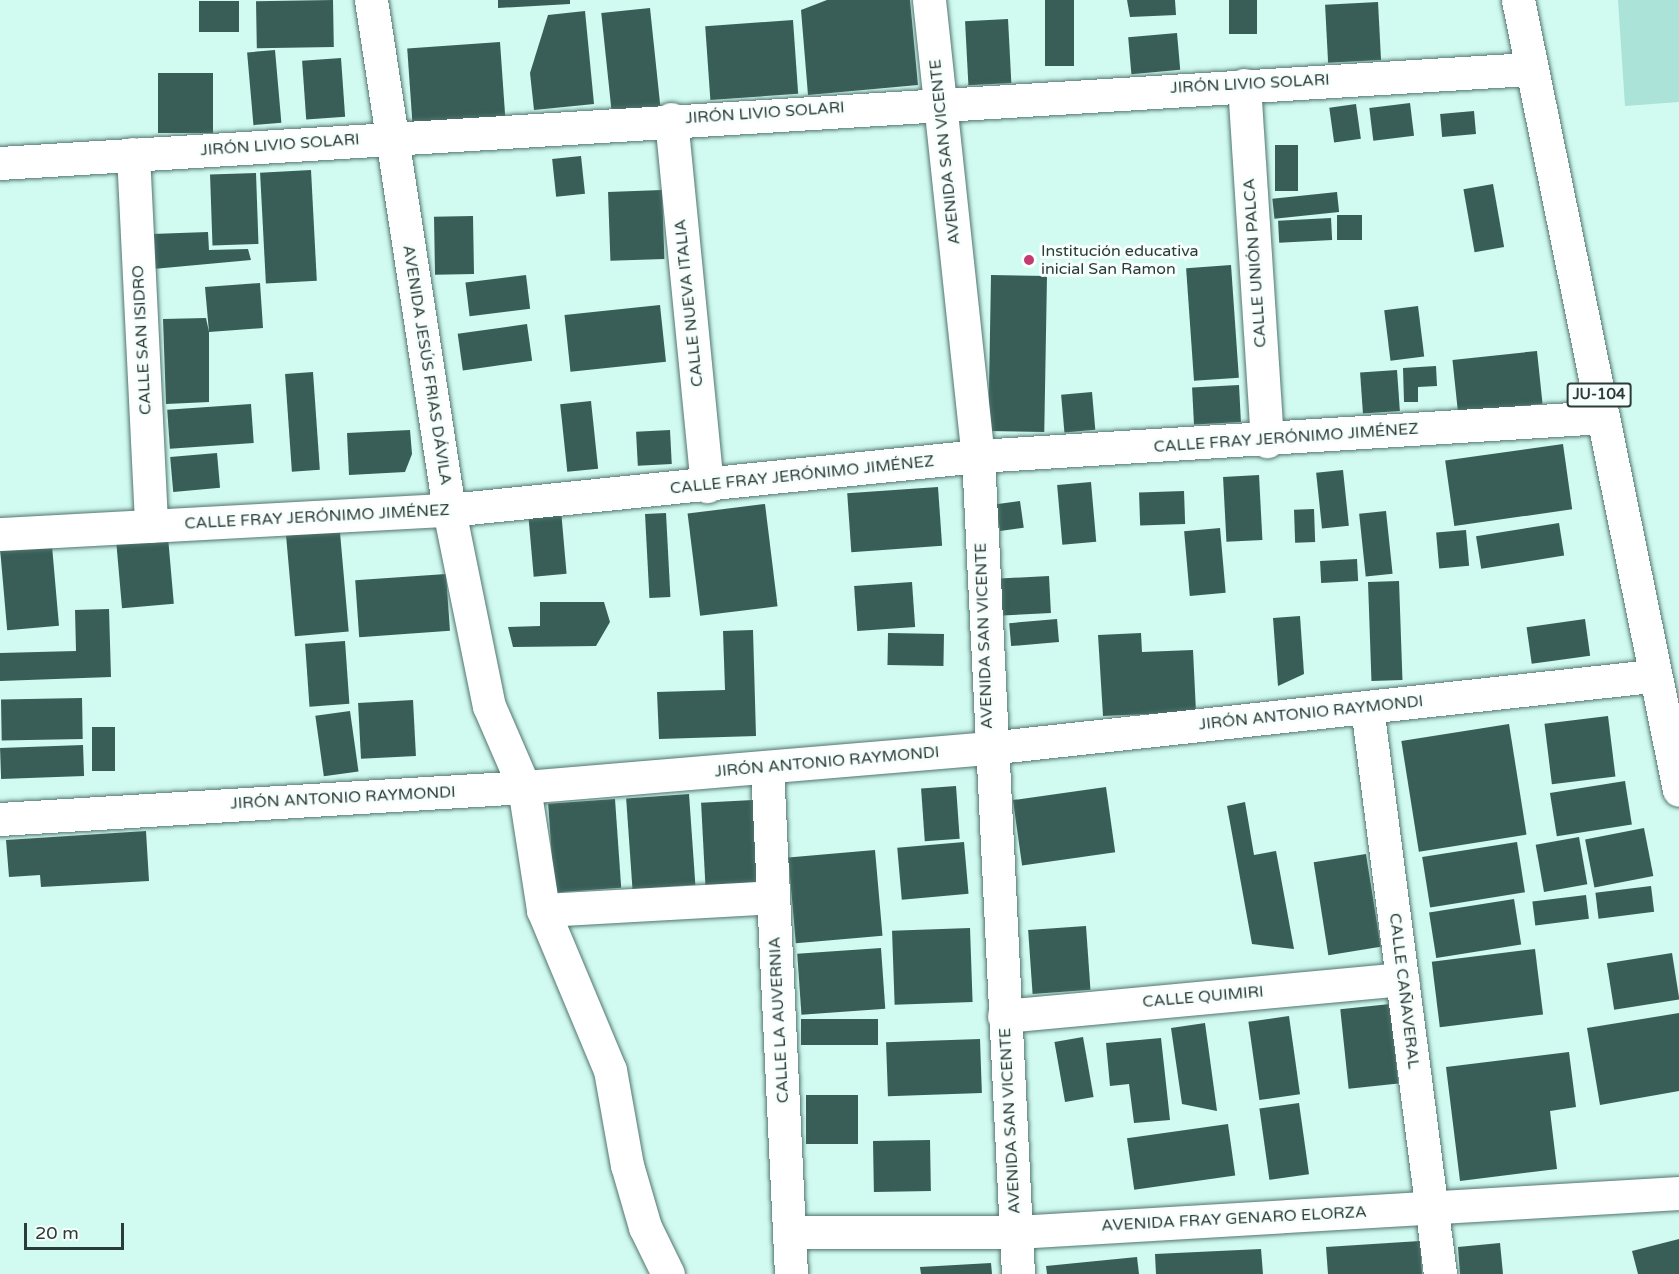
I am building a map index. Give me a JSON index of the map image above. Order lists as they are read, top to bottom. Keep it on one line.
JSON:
{"streets":{"street":["JIRÓN LIVIO SOLARI","AVENIDA SAN VICENTE","CALLE UNIÓN PALCA","CALLE NUEVA ITALIA","CALLE SAN ISIDRO","AVENIDA JESÚS FRIAS DÁVILA","JU-104","CALLE FRAY JERÓNIMO JIMÉNEZ","JIRÓN ANTONIO RAYMONDI","CALLE CAÑAVERAL","CALLE QUIMIRI","CALLE LA AUVERNIA","AVENIDA FRAY GENARO ELORZA"]},"crossings":[["JIRÓN LIVIO SOLARI","AVENIDA SAN VICENTE"],["JIRÓN LIVIO SOLARI","CALLE UNIÓN PALCA"],["JIRÓN LIVIO SOLARI","CALLE NUEVA ITALIA"],["JIRÓN LIVIO SOLARI","CALLE SAN ISIDRO"],["JIRÓN LIVIO SOLARI","AVENIDA JESÚS FRIAS DÁVILA"],["JIRÓN LIVIO SOLARI","JU-104"],["AVENIDA SAN VICENTE","CALLE FRAY JERÓNIMO JIMÉNEZ"],["AVENIDA SAN VICENTE","JIRÓN ANTONIO RAYMONDI"],["AVENIDA SAN VICENTE","CALLE QUIMIRI"],["AVENIDA SAN VICENTE","AVENIDA FRAY GENARO ELORZA"],["CALLE UNIÓN PALCA","CALLE FRAY JERÓNIMO JIMÉNEZ"],["CALLE NUEVA ITALIA","CALLE FRAY JERÓNIMO JIMÉNEZ"],["CALLE SAN ISIDRO","CALLE FRAY JERÓNIMO JIMÉNEZ"],["AVENIDA JESÚS FRIAS DÁVILA","CALLE FRAY JERÓNIMO JIMÉNEZ"],["AVENIDA JESÚS FRIAS DÁVILA","JIRÓN ANTONIO RAYMONDI"],["JU-104","CALLE FRAY JERÓNIMO JIMÉNEZ"],["JU-104","JIRÓN ANTONIO RAYMONDI"],["JIRÓN ANTONIO RAYMONDI","CALLE CAÑAVERAL"],["JIRÓN ANTONIO RAYMONDI","CALLE LA AUVERNIA"],["CALLE CAÑAVERAL","CALLE QUIMIRI"],["CALLE CAÑAVERAL","AVENIDA FRAY GENARO ELORZA"],["CALLE LA AUVERNIA","AVENIDA FRAY GENARO ELORZA"]],"places":["Institución educativa inicial San Ramon"],"scale_bar":"20 m"}
